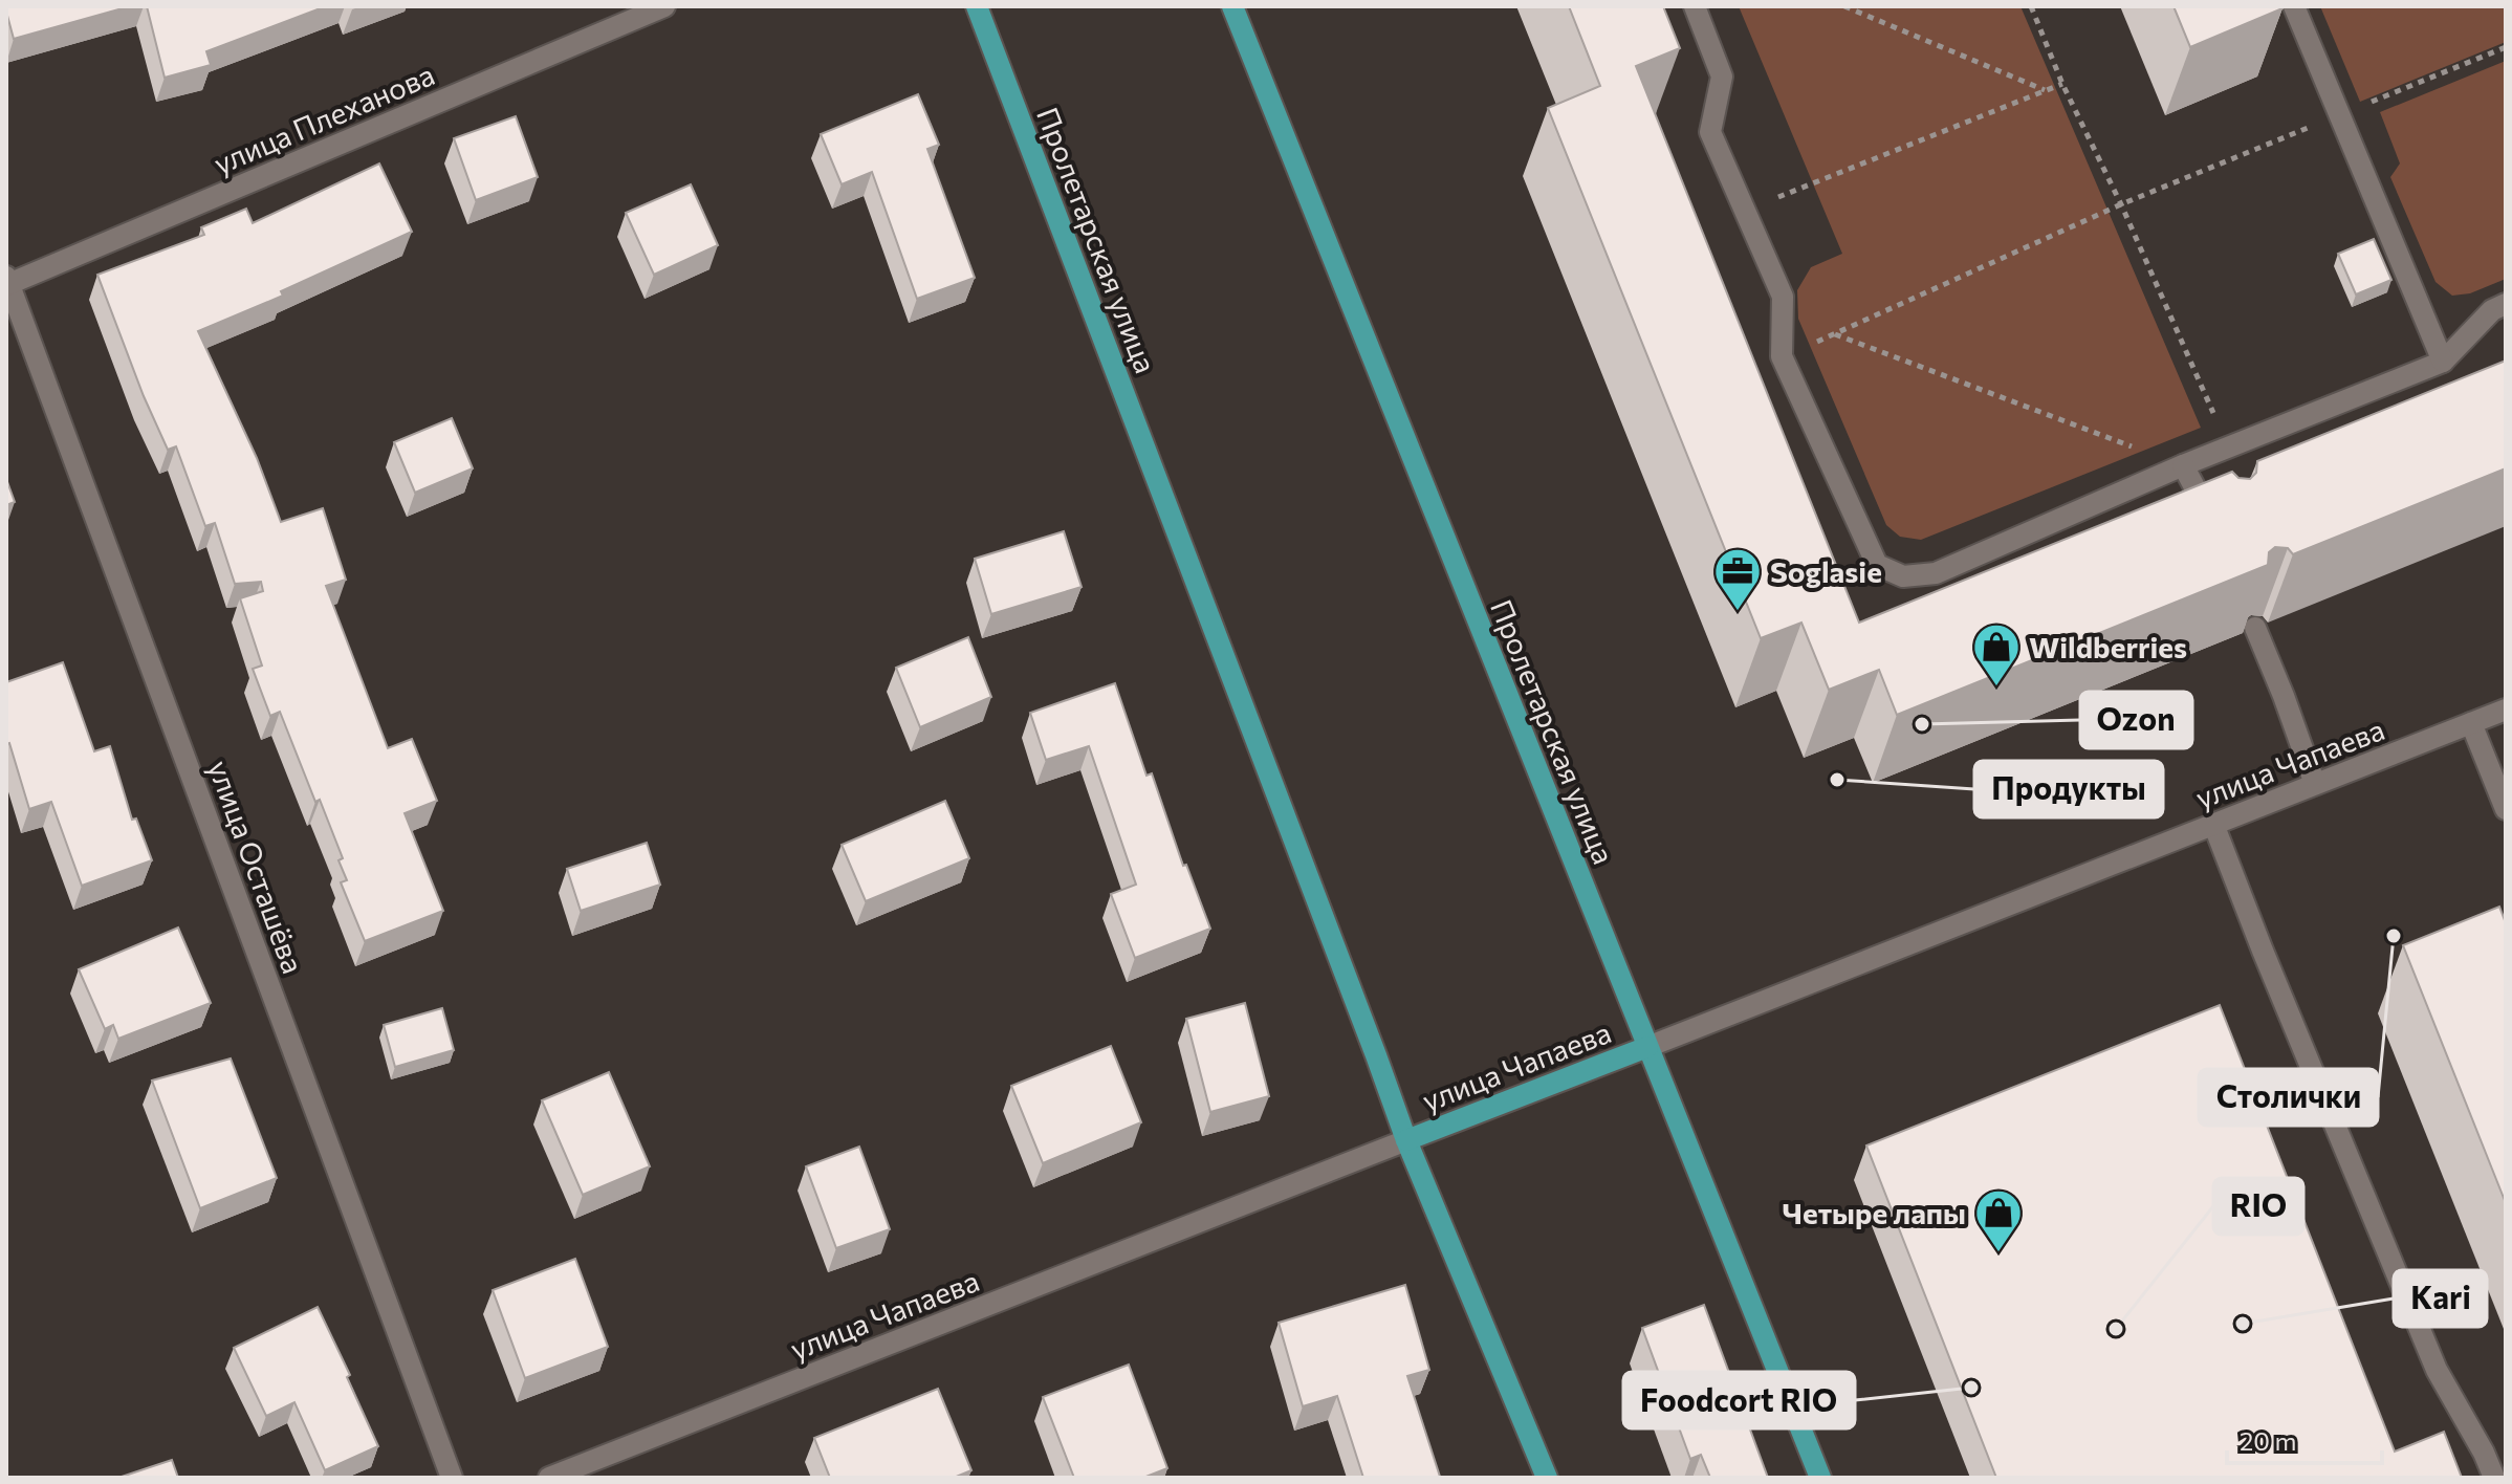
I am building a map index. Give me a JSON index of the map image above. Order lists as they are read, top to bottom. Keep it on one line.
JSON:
{"streets":{"main road":["Пролетарская улица","улица Чапаева"],"street":["улица Плеханова","улица Осташёва"]},"crossings":[["улица Плеханова","улица Осташёва"],["Пролетарская улица","улица Чапаева"]],"places":{"office":["Soglasie"],"shop":["Wildberries","Четыре лапы"],"other":["Ozon","Продукты","Столички","Kari","RIO","Foodcort RIO"]},"scale_bar":"20 m"}
